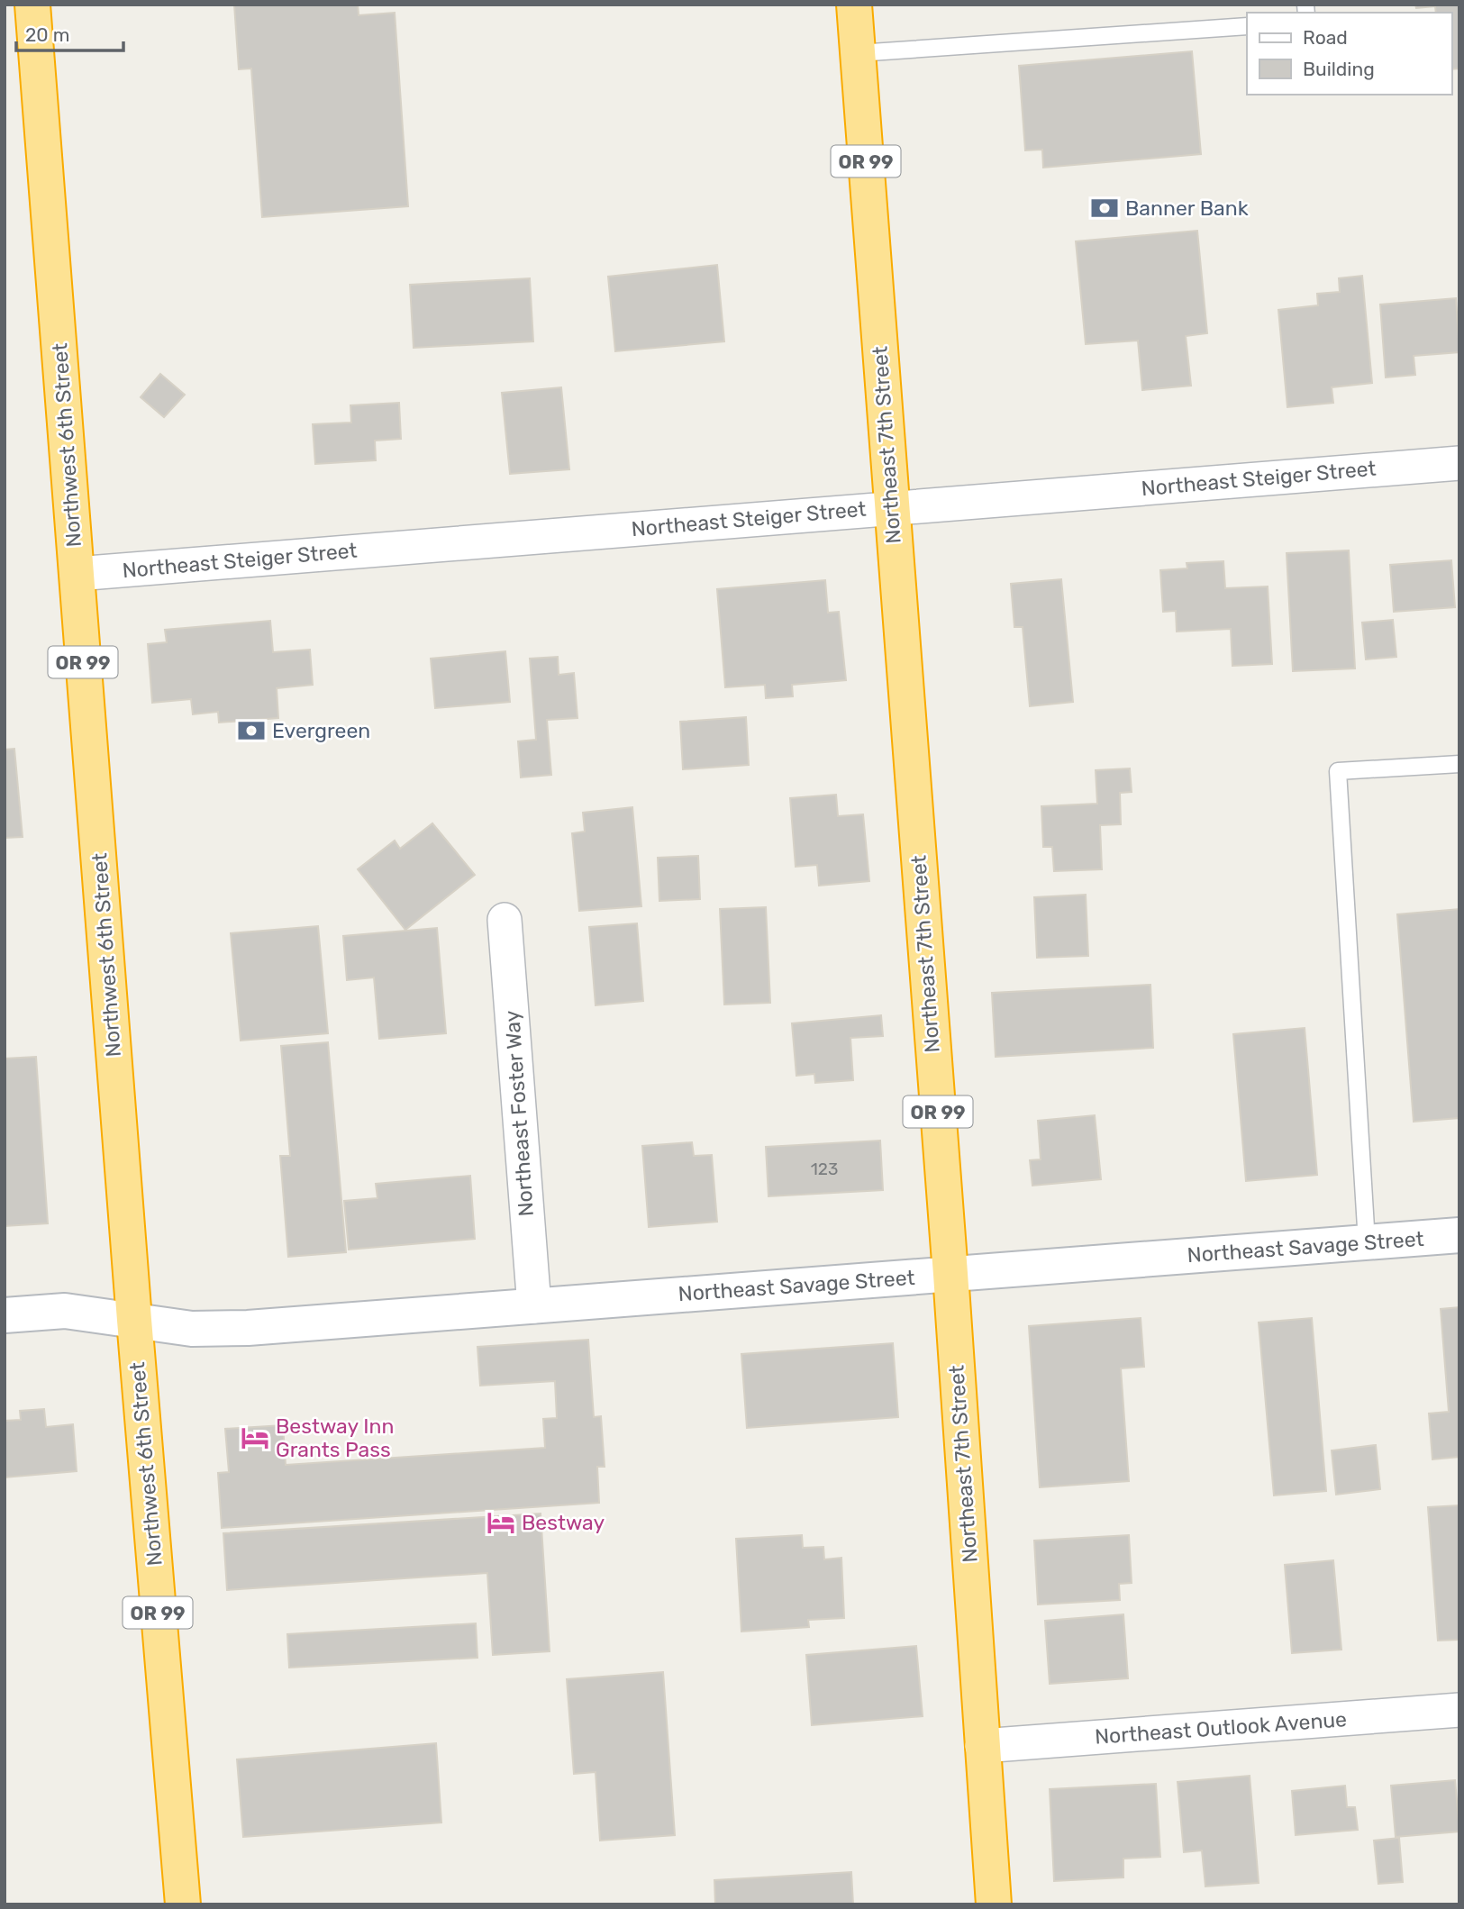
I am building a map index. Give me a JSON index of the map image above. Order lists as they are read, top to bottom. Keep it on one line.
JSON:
{"streets":{"highway":["OR 99","Northwest 6th Street","Northeast 7th Street"],"street":["Northeast Steiger Street","Northeast Foster Way","Northeast Savage Street","Northeast Outlook Avenue"]},"crossings":[["Northwest 6th Street","Northeast Steiger Street"],["Northwest 6th Street","Northeast Savage Street"],["Northeast 7th Street","Northeast Steiger Street"],["Northeast 7th Street","Northeast Savage Street"],["Northeast 7th Street","Northeast Outlook Avenue"],["Northeast Foster Way","Northeast Savage Street"]],"places":{"bank":["Banner Bank","Evergreen"],"hotel":["Bestway Inn Grants Pass","Bestway"]},"house_numbers":["123"],"legend":["Road","Building"],"scale_bar":"20 m"}
